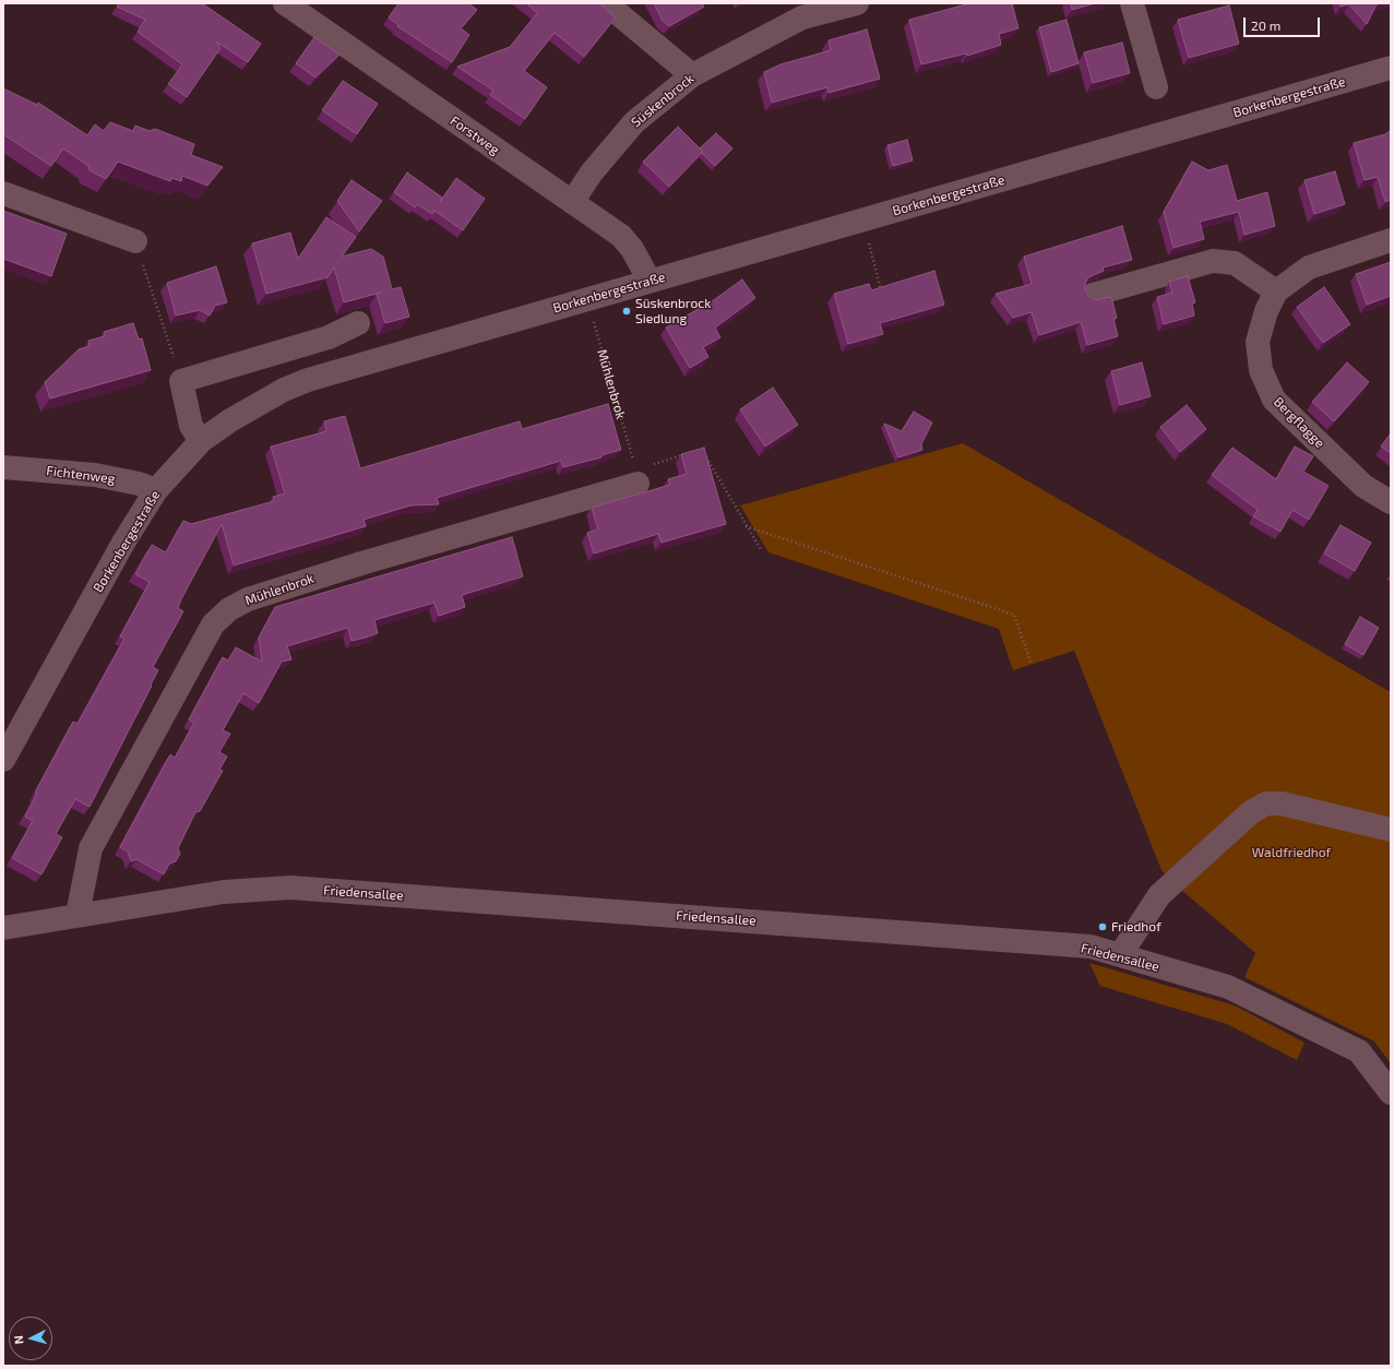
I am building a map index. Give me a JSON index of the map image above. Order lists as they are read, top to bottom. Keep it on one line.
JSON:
{"streets":{"street":["Borkenbergestraße","Süskenbrock","Forstweg","Mühlenbrok","Bergflagge","Fichtenweg","Friedensallee"]},"crossings":[["Borkenbergestraße","Forstweg"],["Borkenbergestraße","Mühlenbrok"],["Borkenbergestraße","Fichtenweg"],["Süskenbrock","Forstweg"],["Mühlenbrok","Friedensallee"]],"parks":["Waldfriedhof"],"places":["Süskenbrock Siedlung","Friedhof"],"scale_bar":"20 m","north":"left"}
